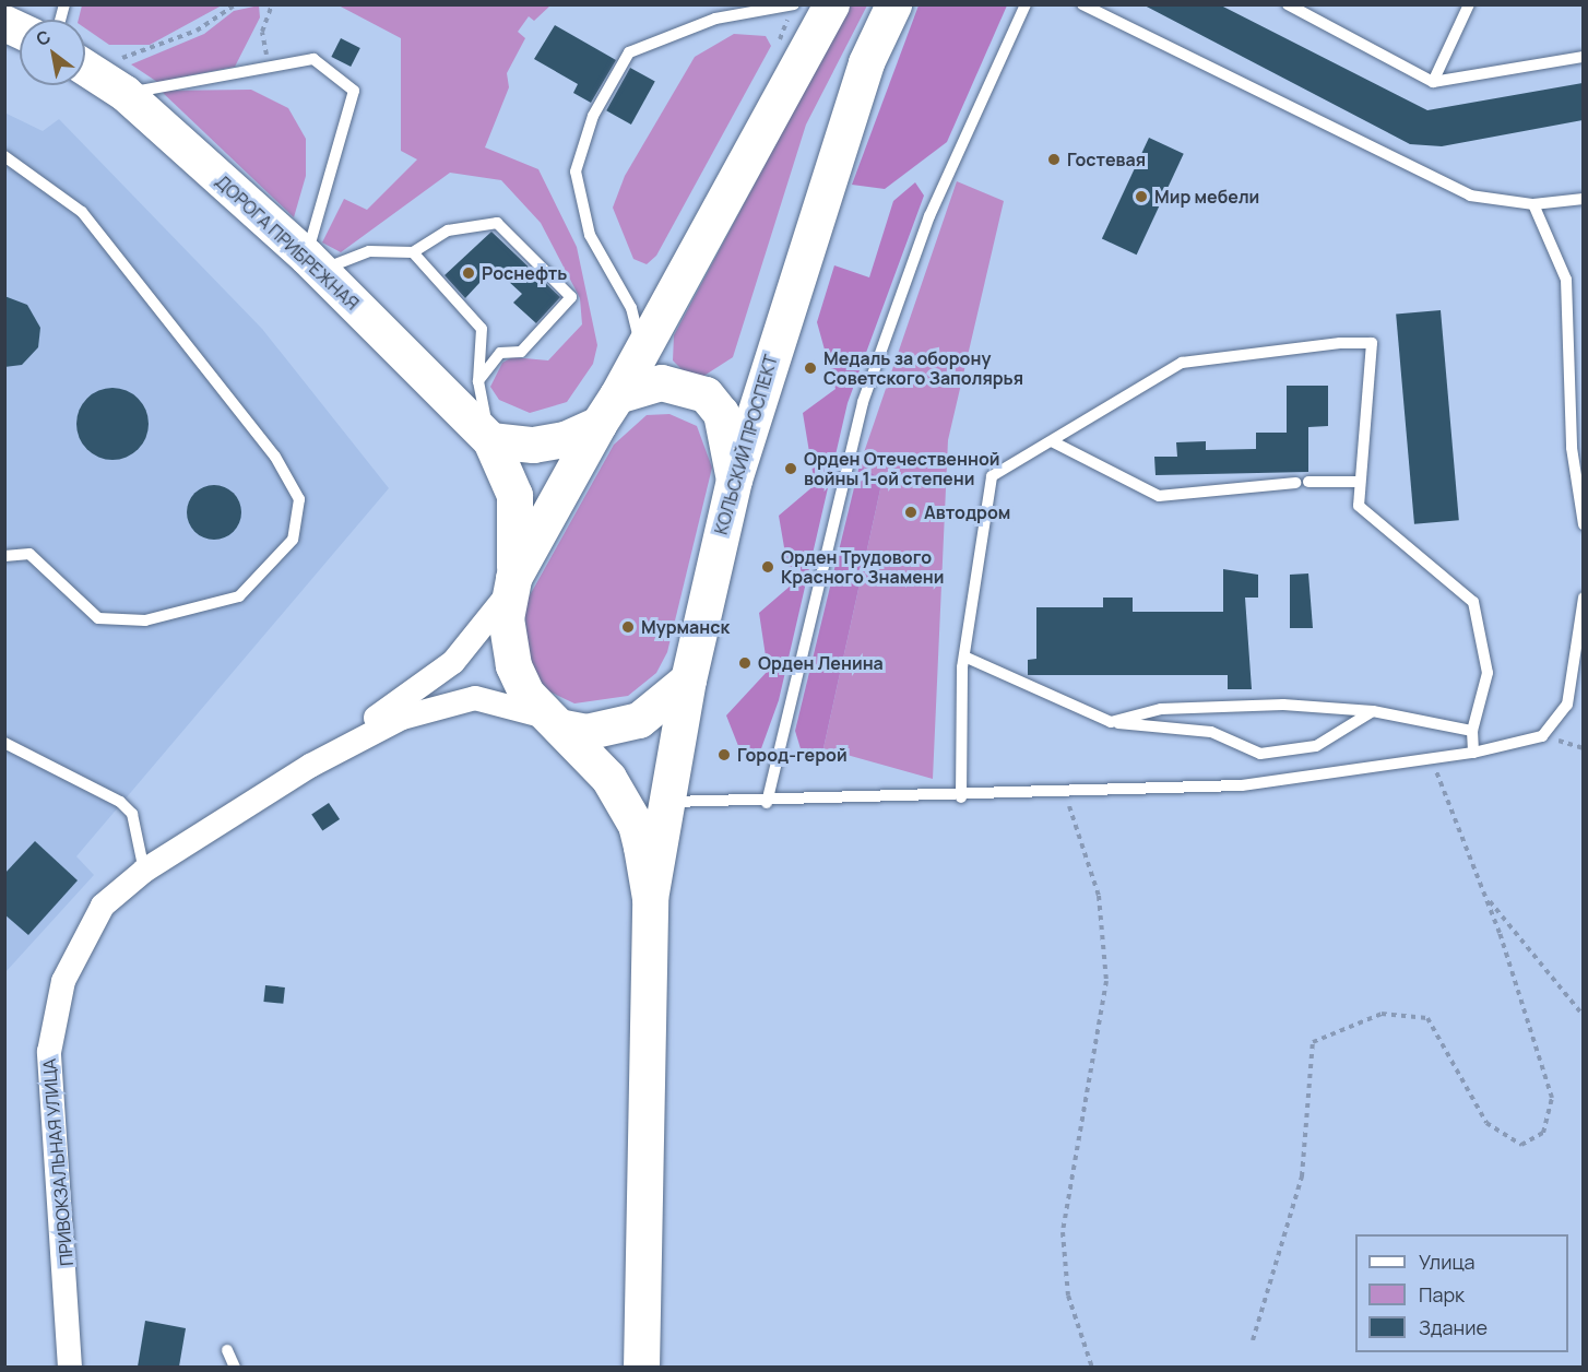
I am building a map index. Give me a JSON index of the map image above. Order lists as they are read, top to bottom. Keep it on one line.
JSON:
{"streets":{"main road":["ДОРОГА ПРИБРЕЖНАЯ","КОЛЬСКИЙ ПРОСПЕКТ"],"street":["ПРИВОКЗАЛЬНАЯ УЛИЦА"]},"crossings":[["ДОРОГА ПРИБРЕЖНАЯ","КОЛЬСКИЙ ПРОСПЕКТ"]],"places":["Гостевая","Мир мебели","Роснефть","Медаль за оборону Советского Заполярья","Орден Отечественной войны 1-ой степени","Автодром","Орден Трудового Красного Знамени","Мурманск","Орден Ленина","Город-герой"],"legend":["Улица","Парк","Здание"],"north":"top left"}
